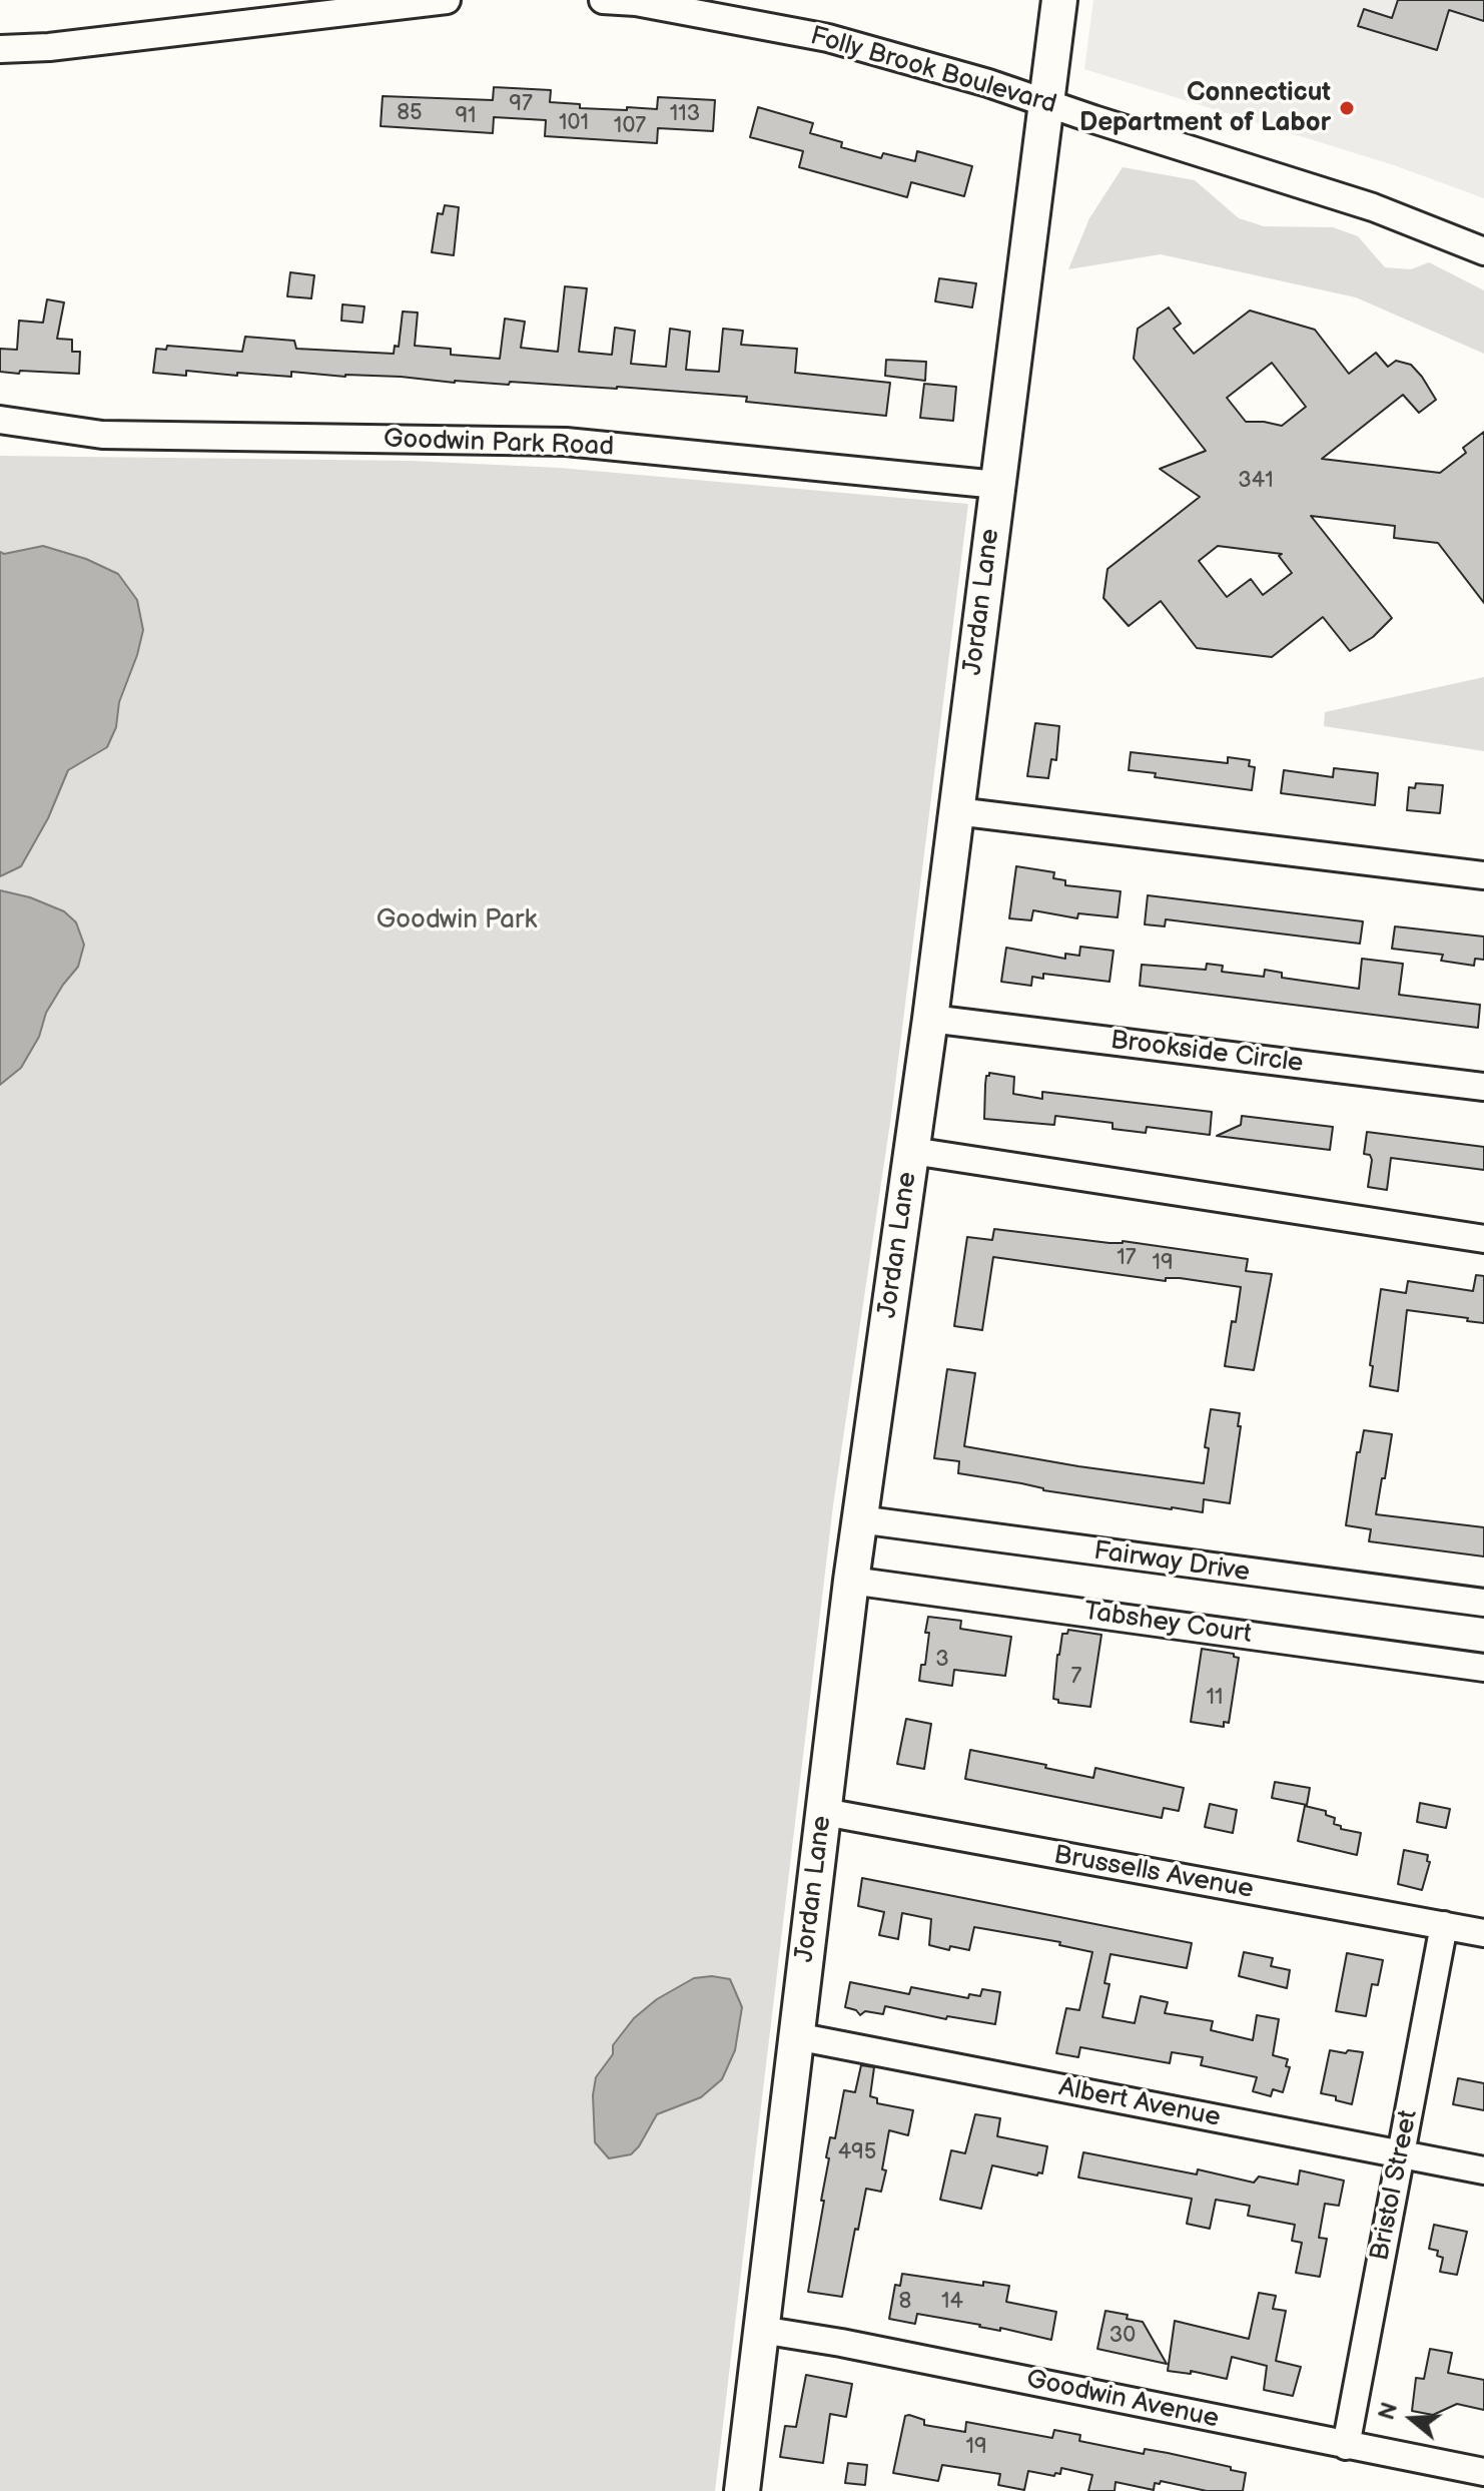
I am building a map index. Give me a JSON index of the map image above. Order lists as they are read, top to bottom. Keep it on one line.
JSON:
{"streets":{"main road":["Jordan Lane"],"street":["Folly Brook Boulevard","Goodwin Park Road","Brookside Circle","Fairway Drive","Tabshey Court","Brussells Avenue","Albert Avenue","Bristol Street","Goodwin Avenue"]},"crossings":[["Folly Brook Boulevard","Jordan Lane"],["Goodwin Park Road","Jordan Lane"],["Jordan Lane","Brookside Circle"],["Jordan Lane","Fairway Drive"],["Jordan Lane","Tabshey Court"],["Jordan Lane","Brussells Avenue"],["Jordan Lane","Albert Avenue"],["Jordan Lane","Goodwin Avenue"],["Brussells Avenue","Bristol Street"],["Albert Avenue","Bristol Street"],["Bristol Street","Goodwin Avenue"]],"parks":["Goodwin Park"],"places":["Connecticut Department of Labor"],"house_numbers":["97","85","113","91","101","107","341","17","19","3","7","11","495","8","14","30","19"],"north":"left"}
